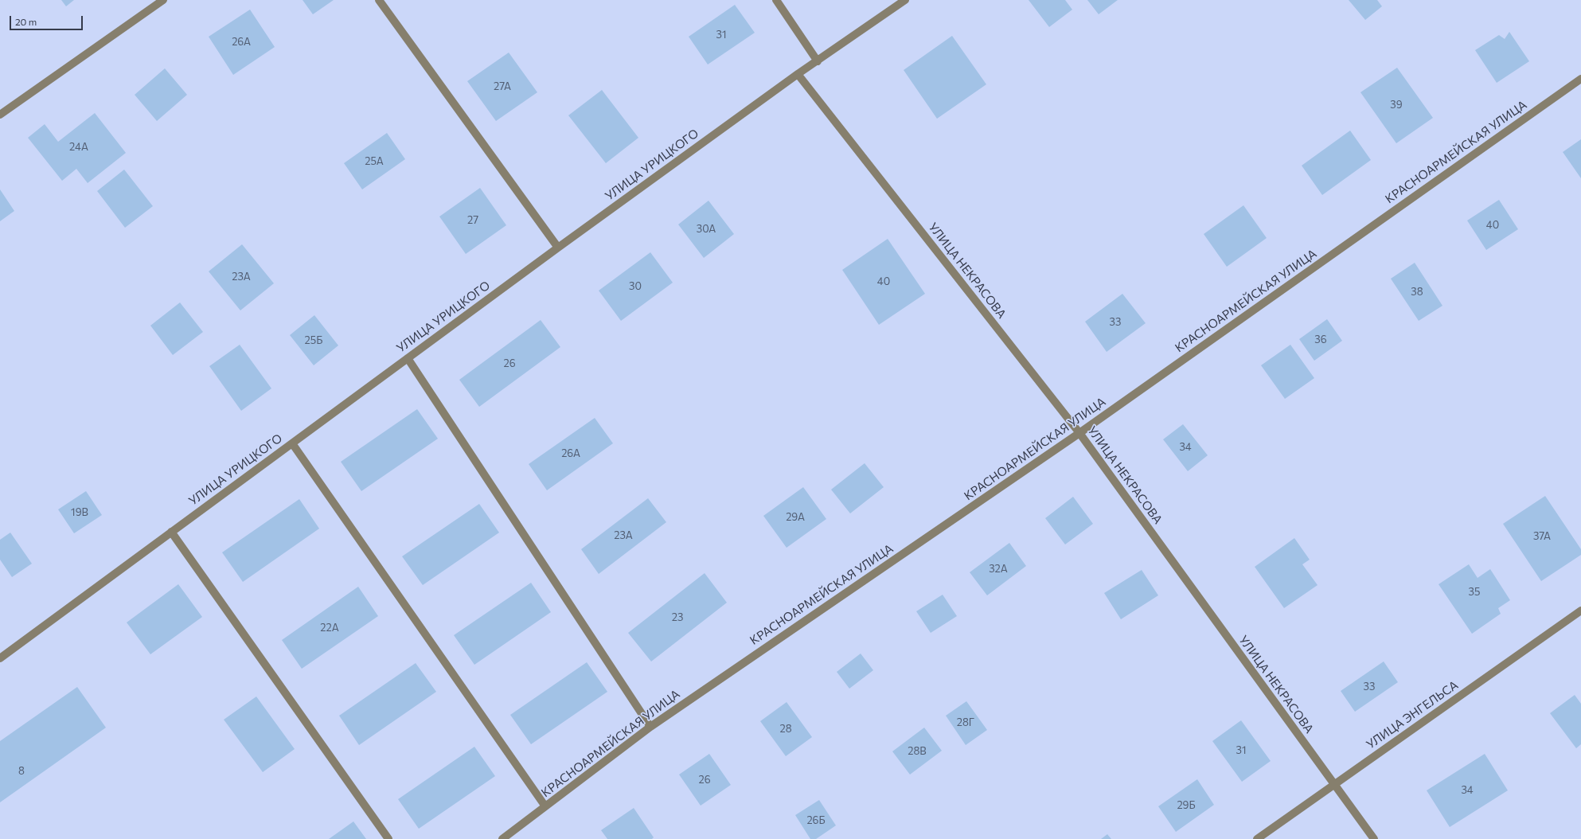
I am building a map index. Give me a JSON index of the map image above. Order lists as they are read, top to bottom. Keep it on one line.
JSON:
{"streets":{"street":["КРАСНОАРМЕЙСКАЯ УЛИЦА","УЛИЦА УРИЦКОГО","УЛИЦА НЕКРАСОВА","УЛИЦА ЭНГЕЛЬСА"]},"crossings":[["КРАСНОАРМЕЙСКАЯ УЛИЦА","УЛИЦА НЕКРАСОВА"],["УЛИЦА УРИЦКОГО","УЛИЦА НЕКРАСОВА"],["УЛИЦА НЕКРАСОВА","УЛИЦА ЭНГЕЛЬСА"]],"house_numbers":["31","26А","27А","39","24А","25А","27","40","30А","23А","40","30","38","33","36","25Б","26","34","26А","19В","29А","23А","37А","32А","35","23","22А","33","28Г","28","31","28В","8","26","34","29Б","26Б"],"scale_bar":"20 m"}
